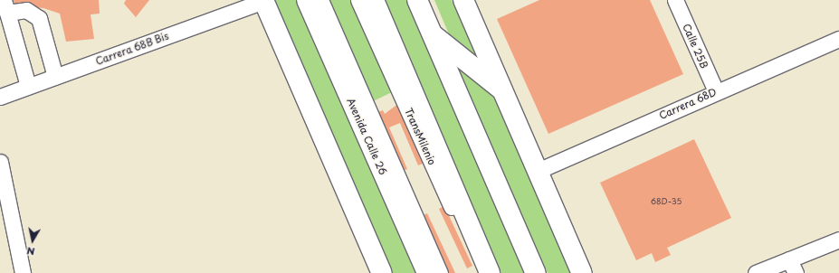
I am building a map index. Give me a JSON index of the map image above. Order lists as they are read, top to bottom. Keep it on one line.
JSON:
{"streets":{"main road":["Avenida Calle 26"],"street":["Calle 25B","Carrera 68B Bis","Carrera 68D","TransMilenio"]},"crossings":[["Calle 25B","Carrera 68D"]],"house_numbers":["68D-35"],"north":"bottom"}
